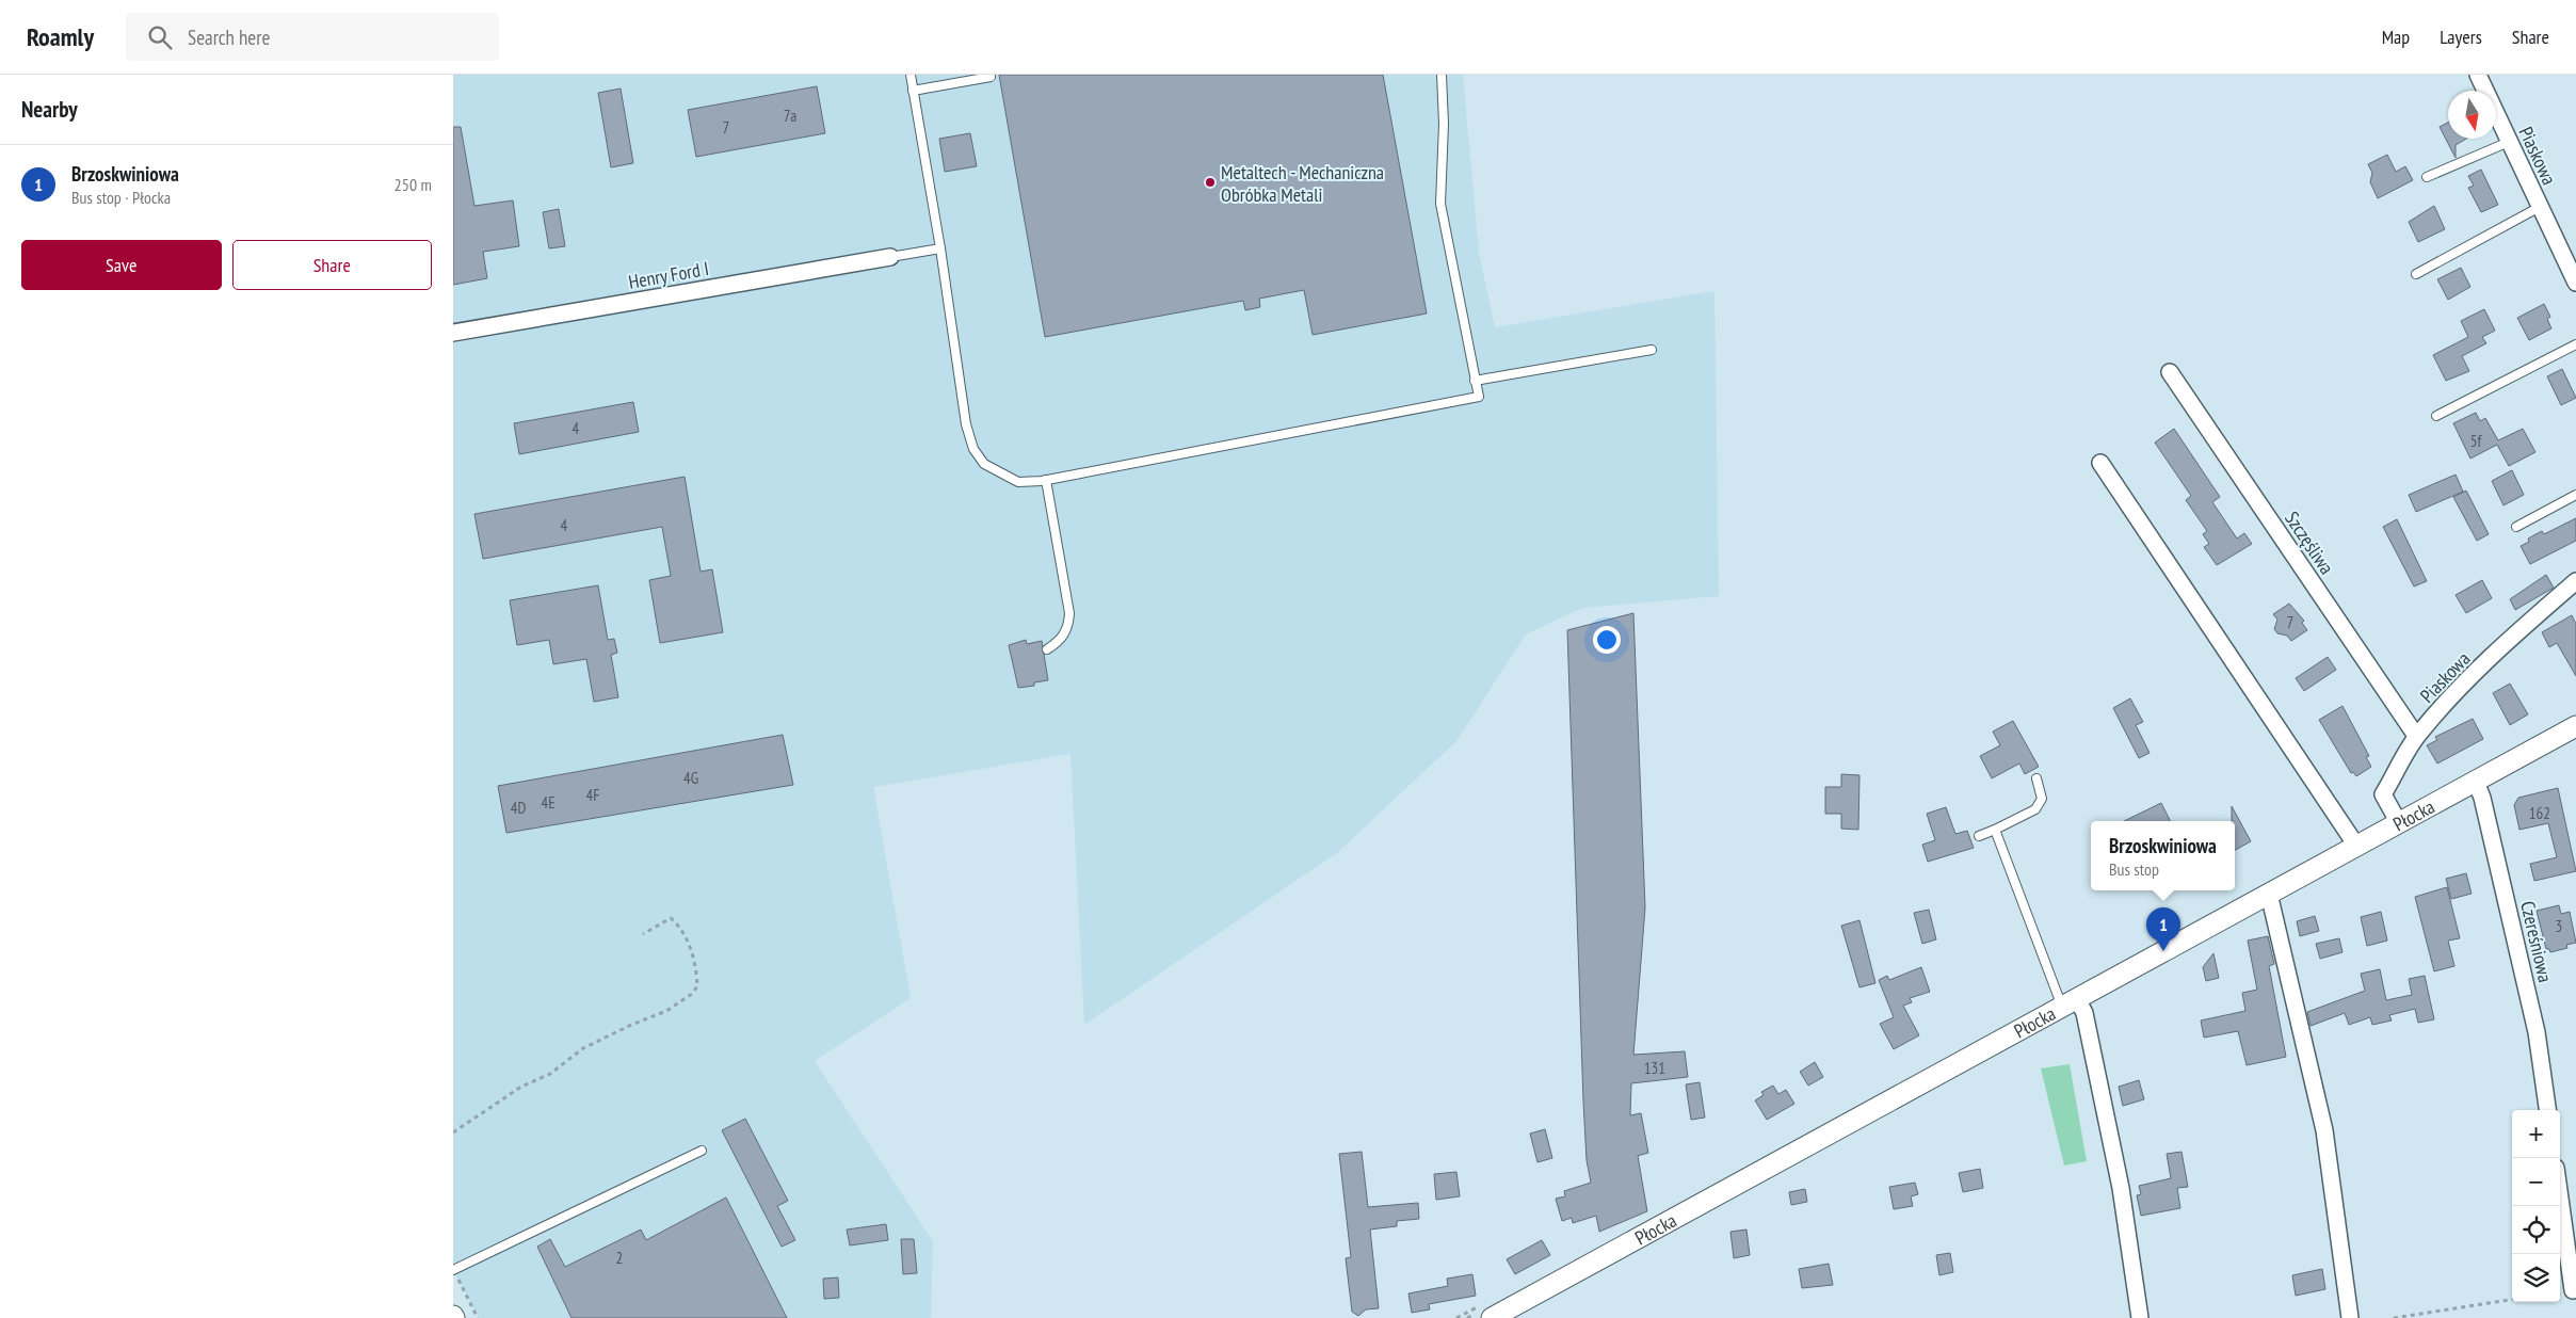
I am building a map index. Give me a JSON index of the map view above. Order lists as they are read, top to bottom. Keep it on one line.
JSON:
{"streets":{"street":["Piaskowa","Henry Ford I","Szczęśliwa","Płocka","Czereśniowa"]},"crossings":[["Piaskowa","Szczęśliwa"],["Piaskowa","Płocka"],["Płocka","Czereśniowa"]],"places":["Metaltech - Mechaniczna Obróbka Metali"],"house_numbers":["7a","7","4","5f","4","7","4G","4F","4E","4D","162","3","131","2"],"north":"bottom","page":{"header":"Roamly","search":"Search here","nav":["Map","Layers","Share"],"heading":"Nearby","list":[{"mark":"1","name":"Brzoskwiniowa","note":"Bus stop · Płocka","value":"250 m"}],"buttons":["Save","Share"],"popup":["Brzoskwiniowa","Bus stop"],"pins":"1","map_buttons":["+","−"]}}
